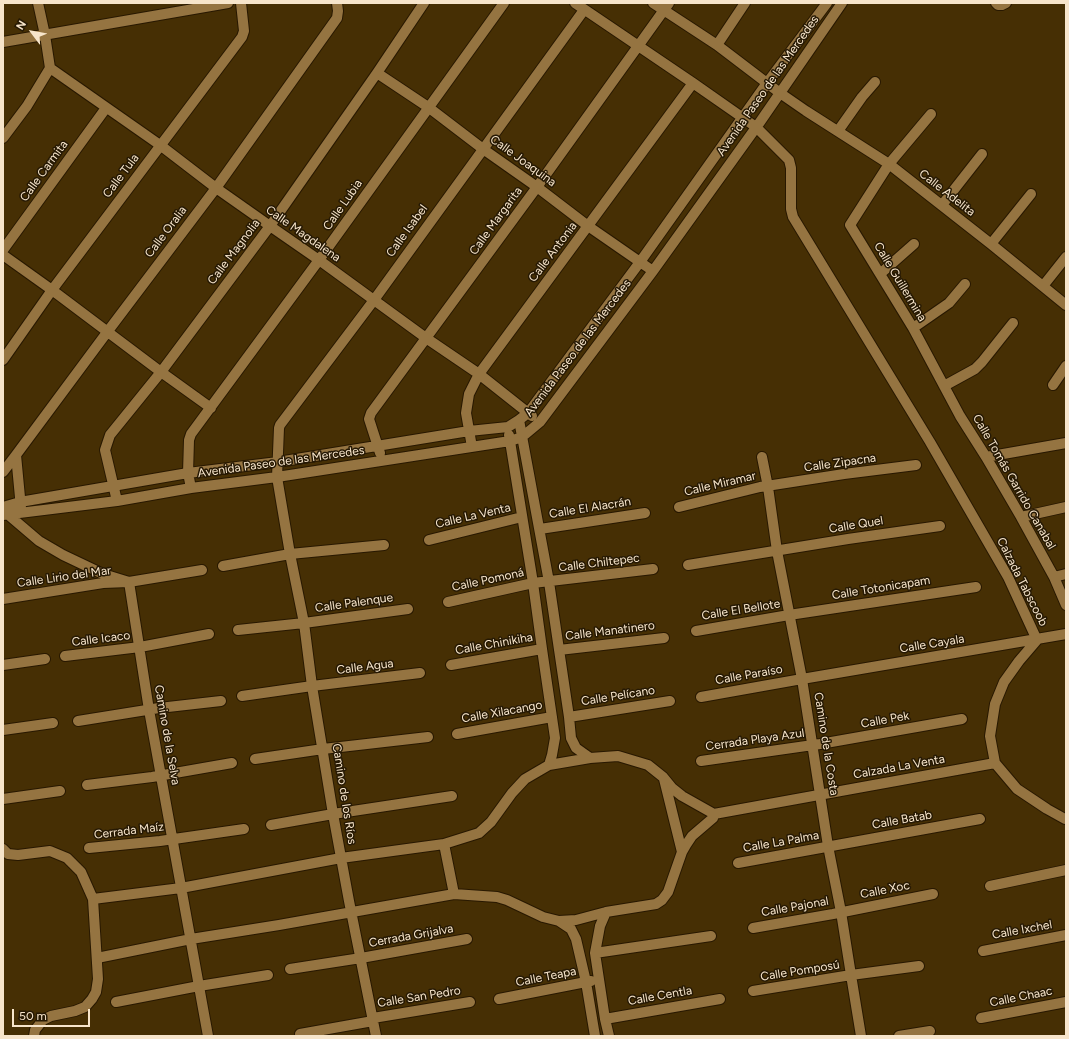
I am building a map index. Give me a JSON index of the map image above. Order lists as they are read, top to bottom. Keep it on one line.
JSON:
{"streets":{"street":["Avenida Paseo de las Mercedes","Calle Joaquina","Calle Carmita","Calle Tula","Calle Adelita","Calle Lubia","Calle Margarita","Calle Isabel","Calle Oralia","Calle Magdalena","Calle Magnolia","Calle Antonia","Calle Guillermina","Calle Zipacna","Calle Tomás Garrido Canabal","Calle Miramar","Calle El Alacrán","Calle La Venta","Calle Quel","Calle Chiltepec","Calle Lirio del Mar","Calle Pomoná","Calzada Tabscoob","Calle Totonicapam","Calle Palenque","Calle El Bellote","Calle Manatinero","Calle Icaco","Calle Chinikiha","Calle Cayala","Calle Agua","Calle Paraíso","Calle Pelícano","Calle Xilacango","Calle Pek","Camino de la Selva","Cerrada Playa Azul","Camino de la Costa","Calzada La Venta","Camino de los Ríos","Calle Batab","Cerrada Maíz","Calle La Palma","Calle Xoc","Calle Pajonal","Calle Ixchel","Cerrada Grijalva","Calle Pomposú","Calle Teapa","Calle Centla","Calle San Pedro","Calle Chaac"]},"crossings":[["Avenida Paseo de las Mercedes","Calle Joaquina"],["Avenida Paseo de las Mercedes","Calle Adelita"],["Avenida Paseo de las Mercedes","Calle Lubia"],["Avenida Paseo de las Mercedes","Calle Margarita"],["Avenida Paseo de las Mercedes","Calle Isabel"],["Avenida Paseo de las Mercedes","Calle Magdalena"],["Avenida Paseo de las Mercedes","Calle Magnolia"],["Avenida Paseo de las Mercedes","Calle Antonia"],["Avenida Paseo de las Mercedes","Calzada Tabscoob"],["Calle Joaquina","Calle Lubia"],["Calle Joaquina","Calle Margarita"],["Calle Joaquina","Calle Isabel"],["Calle Joaquina","Calle Magnolia"],["Calle Joaquina","Calle Antonia"],["Calle Carmita","Calle Magdalena"],["Calle Tula","Calle Magdalena"],["Calle Adelita","Calle Guillermina"],["Calle Lubia","Calle Magdalena"],["Calle Margarita","Calle Magdalena"],["Calle Isabel","Calle Magdalena"],["Calle Isabel","Camino de los Ríos"],["Calle Oralia","Calle Magdalena"],["Calle Magdalena","Calle Magnolia"],["Calle Magdalena","Calle Antonia"],["Calle Guillermina","Calle Tomás Garrido Canabal"],["Calle Zipacna","Calle Miramar"],["Calle Zipacna","Camino de la Costa"],["Calle Miramar","Camino de la Costa"],["Calle Quel","Camino de la Costa"],["Calle Chiltepec","Calle Pomoná"],["Calle Lirio del Mar","Camino de la Selva"],["Calzada Tabscoob","Calle Cayala"],["Calzada Tabscoob","Calzada La Venta"],["Calle Totonicapam","Calle El Bellote"],["Calle Totonicapam","Camino de la Costa"],["Calle Palenque","Camino de los Ríos"],["Calle El Bellote","Camino de la Costa"],["Calle Icaco","Camino de la Selva"],["Calle Cayala","Calle Paraíso"],["Calle Cayala","Camino de la Costa"],["Calle Agua","Camino de los Ríos"],["Calle Paraíso","Camino de la Costa"],["Calle Pek","Cerrada Playa Azul"],["Calle Pek","Camino de la Costa"],["Camino de la Selva","Cerrada Maíz"],["Cerrada Playa Azul","Camino de la Costa"],["Camino de la Costa","Calzada La Venta"],["Camino de la Costa","Calle Batab"],["Camino de la Costa","Calle La Palma"],["Camino de la Costa","Calle Xoc"],["Camino de la Costa","Calle Pajonal"],["Camino de la Costa","Calle Pomposú"],["Camino de los Ríos","Cerrada Grijalva"],["Camino de los Ríos","Calle San Pedro"],["Calle Batab","Calle La Palma"],["Calle Xoc","Calle Pajonal"]],"scale_bar":"50 m","north":"top left"}
